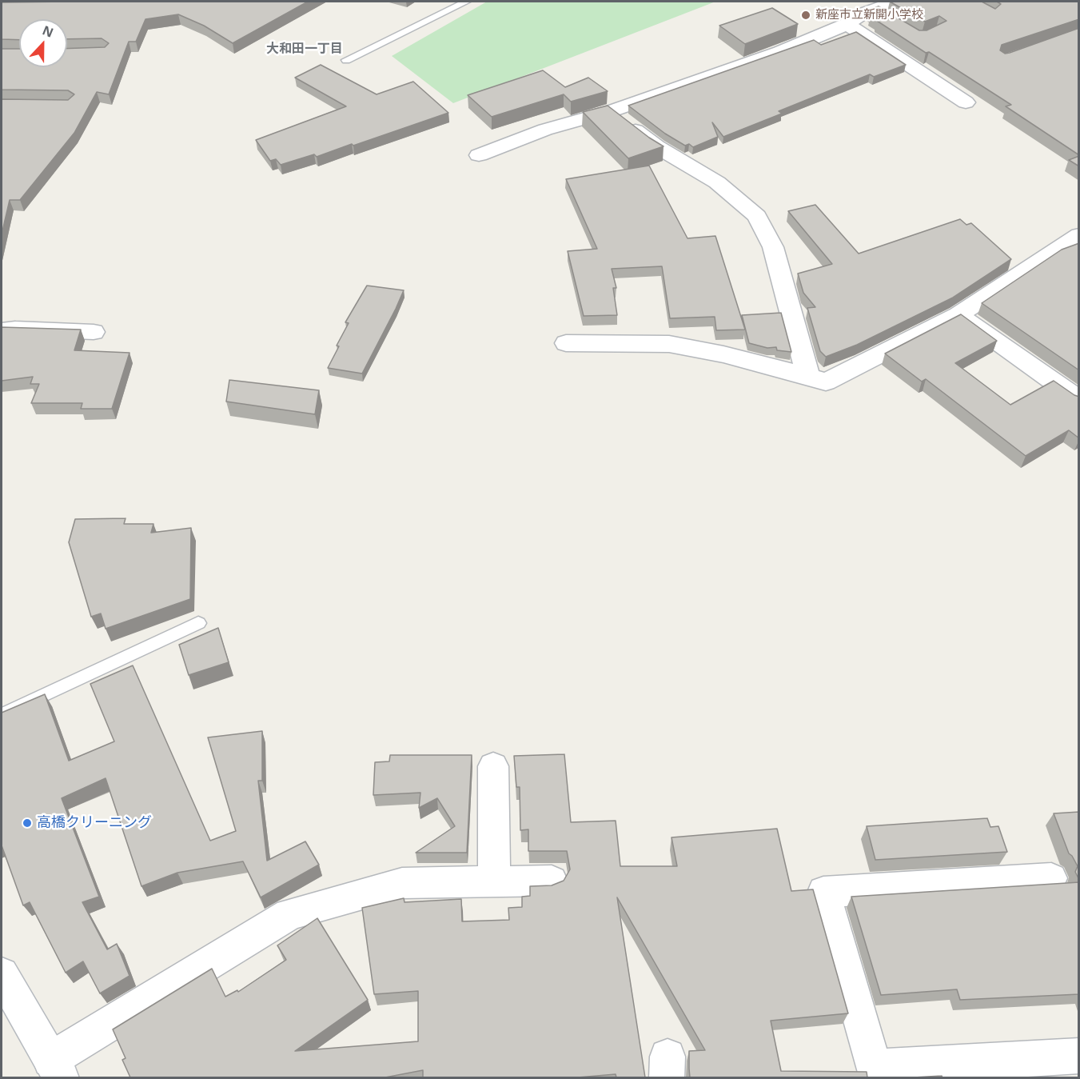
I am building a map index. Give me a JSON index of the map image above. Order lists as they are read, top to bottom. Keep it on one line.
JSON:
{"districts":["大和田一丁目"],"places":["新座市立新開小学校","高橋クリーニング"],"north":"top"}
